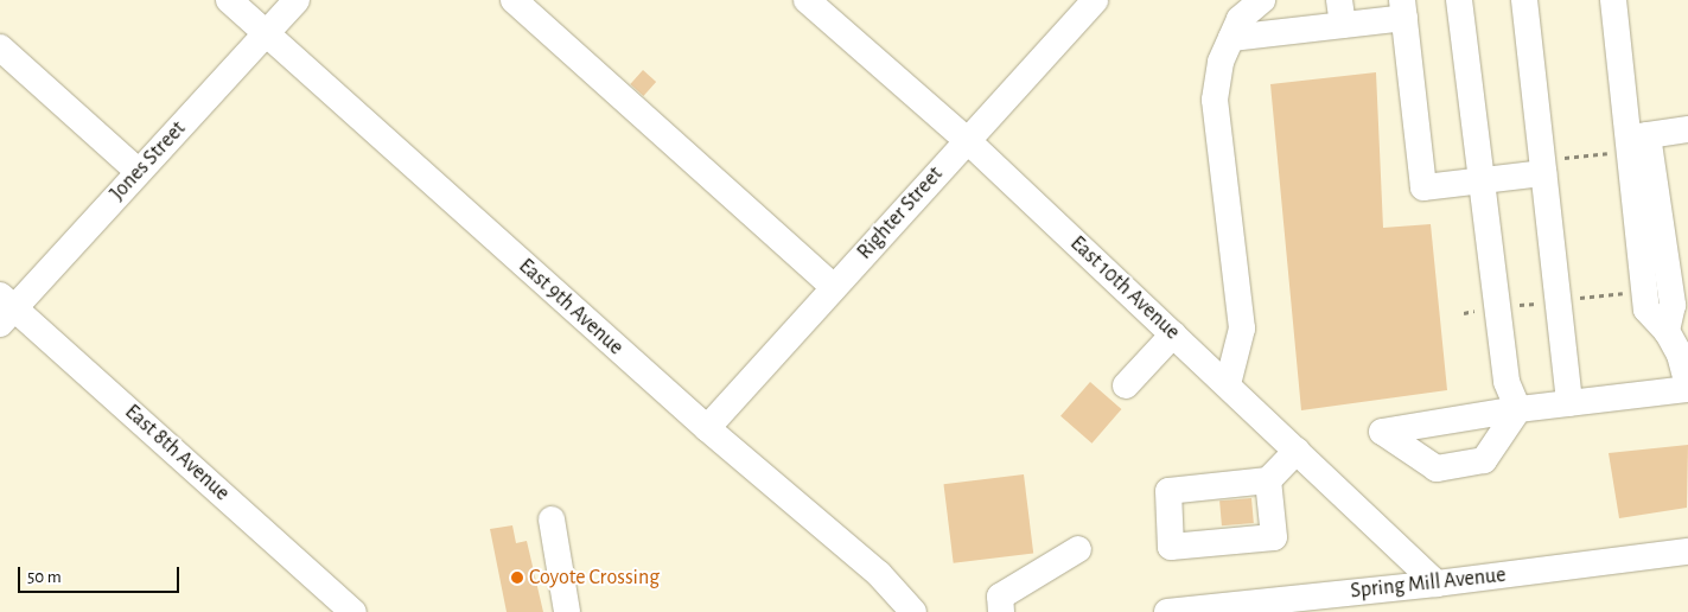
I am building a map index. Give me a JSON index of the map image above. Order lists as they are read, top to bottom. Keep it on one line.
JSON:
{"streets":{"street":["Jones Street","Righter Street","East 10th Avenue","East 9th Avenue","East 8th Avenue","Spring Mill Avenue"]},"crossings":[["Jones Street","East 9th Avenue"],["Jones Street","East 8th Avenue"],["Righter Street","East 10th Avenue"],["Righter Street","East 9th Avenue"],["East 10th Avenue","Spring Mill Avenue"]],"places":["Coyote Crossing"],"scale_bar":"50 m"}
